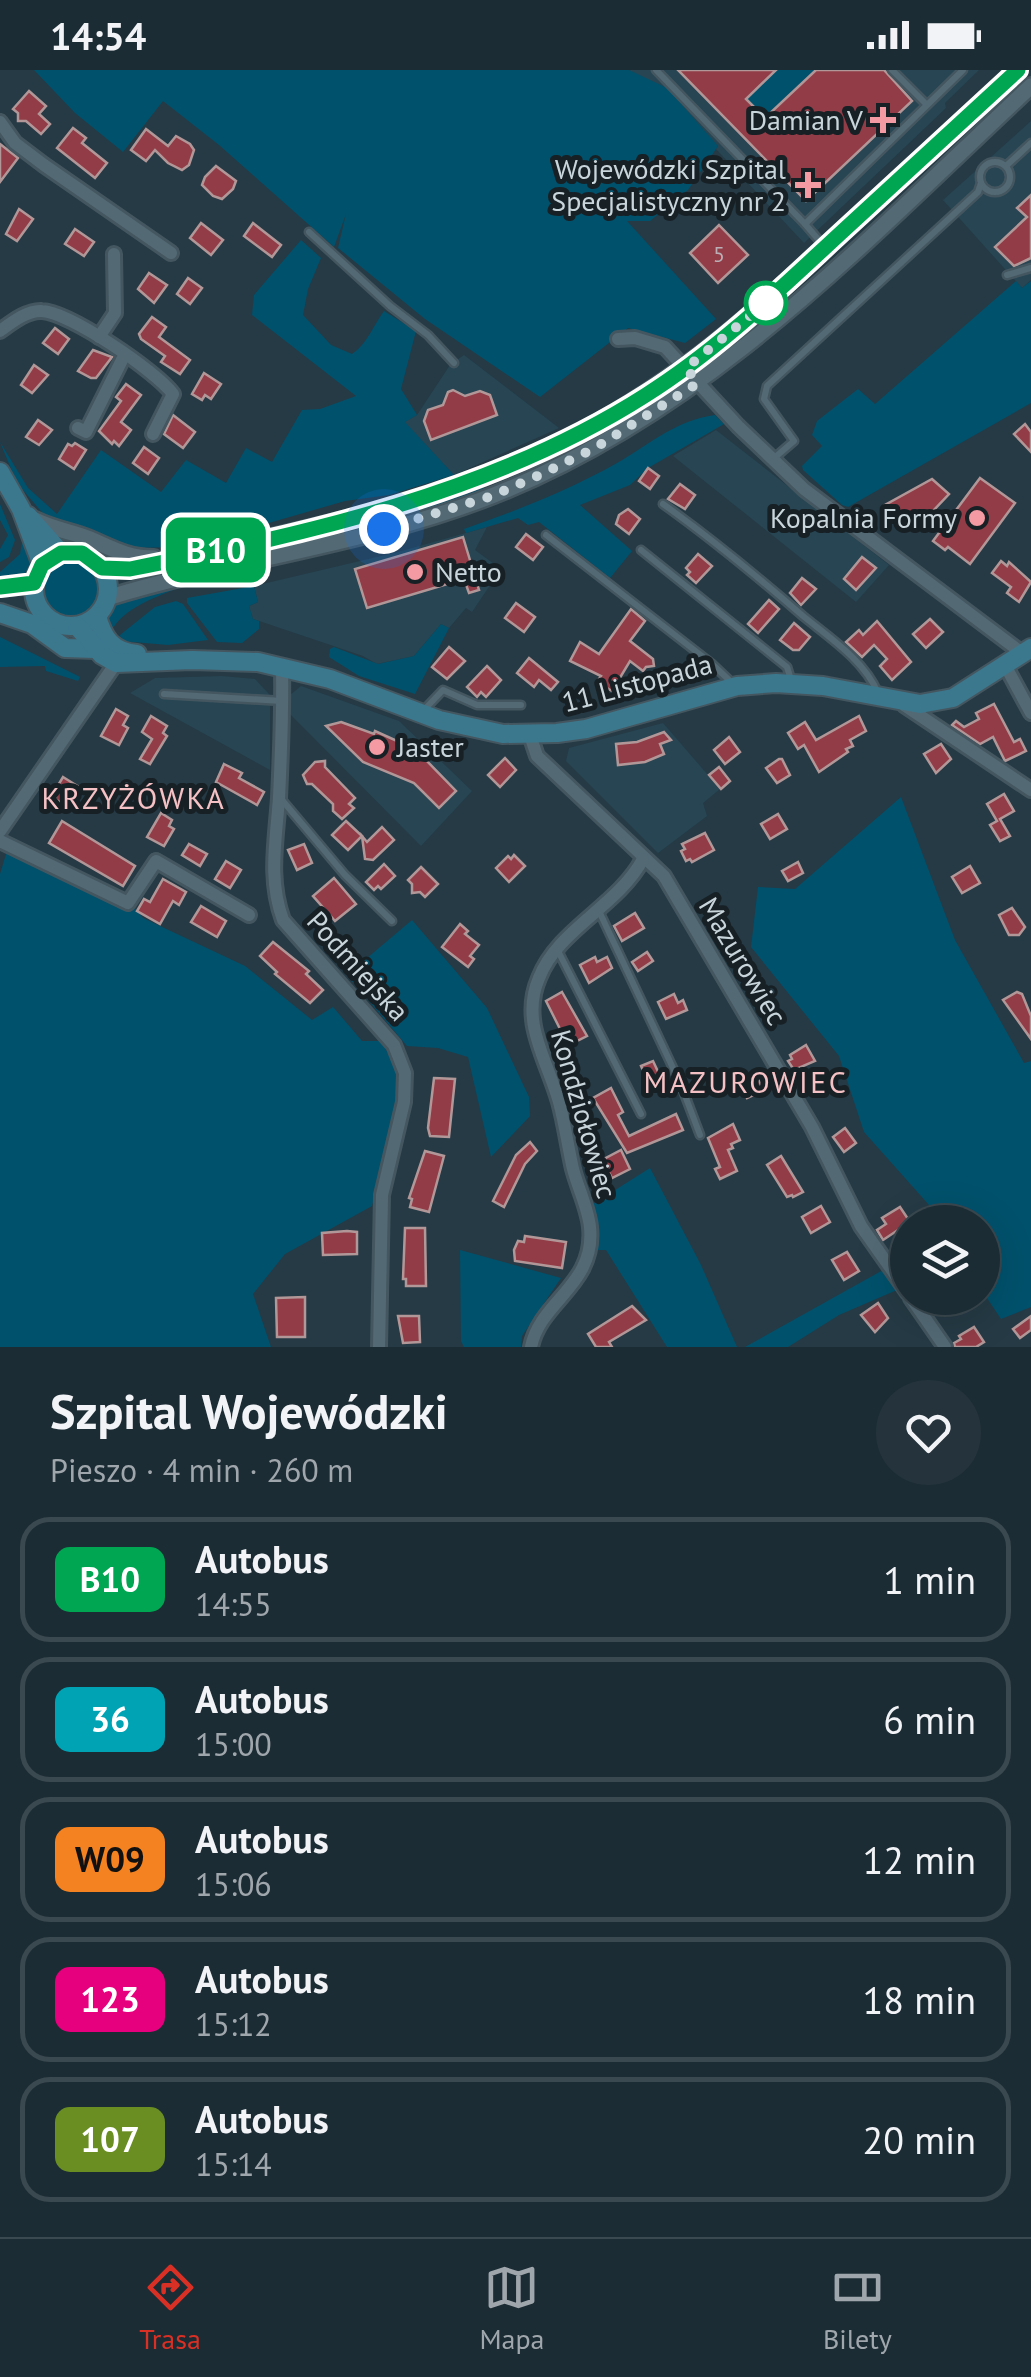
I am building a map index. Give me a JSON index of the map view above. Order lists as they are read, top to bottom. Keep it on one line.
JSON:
{"streets":{"main road":["11 Listopada"],"street":["Mazurowiec","Podmiejska","Kondziołowiec"]},"crossings":[["11 Listopada","Mazurowiec"],["11 Listopada","Podmiejska"],["Mazurowiec","Kondziołowiec"]],"districts":["KRZYŻÓWKA","MAZUROWIEC"],"places":{"health":["Damian V","Wojewódzki Szpital Specjalistyczny nr 2"],"other":["Kopalnia Formy","Netto","Jaster"]},"lines":["bus line B10"],"house_numbers":["5"],"page":{"status":"14:54","on_map":"B10","heading":["Szpital Wojewódzki","Pieszo · 4 min · 260 m"],"list":[{"mark":"B10","name":"Autobus","note":"14:55","value":"1 min"},{"mark":"36","name":"Autobus","note":"15:00","value":"6 min"},{"mark":"W09","name":"Autobus","note":"15:06","value":"12 min"},{"mark":"123","name":"Autobus","note":"15:12","value":"18 min"},{"mark":"107","name":"Autobus","note":"15:14","value":"20 min"}],"tabs":["Trasa","Mapa","Bilety"]}}
